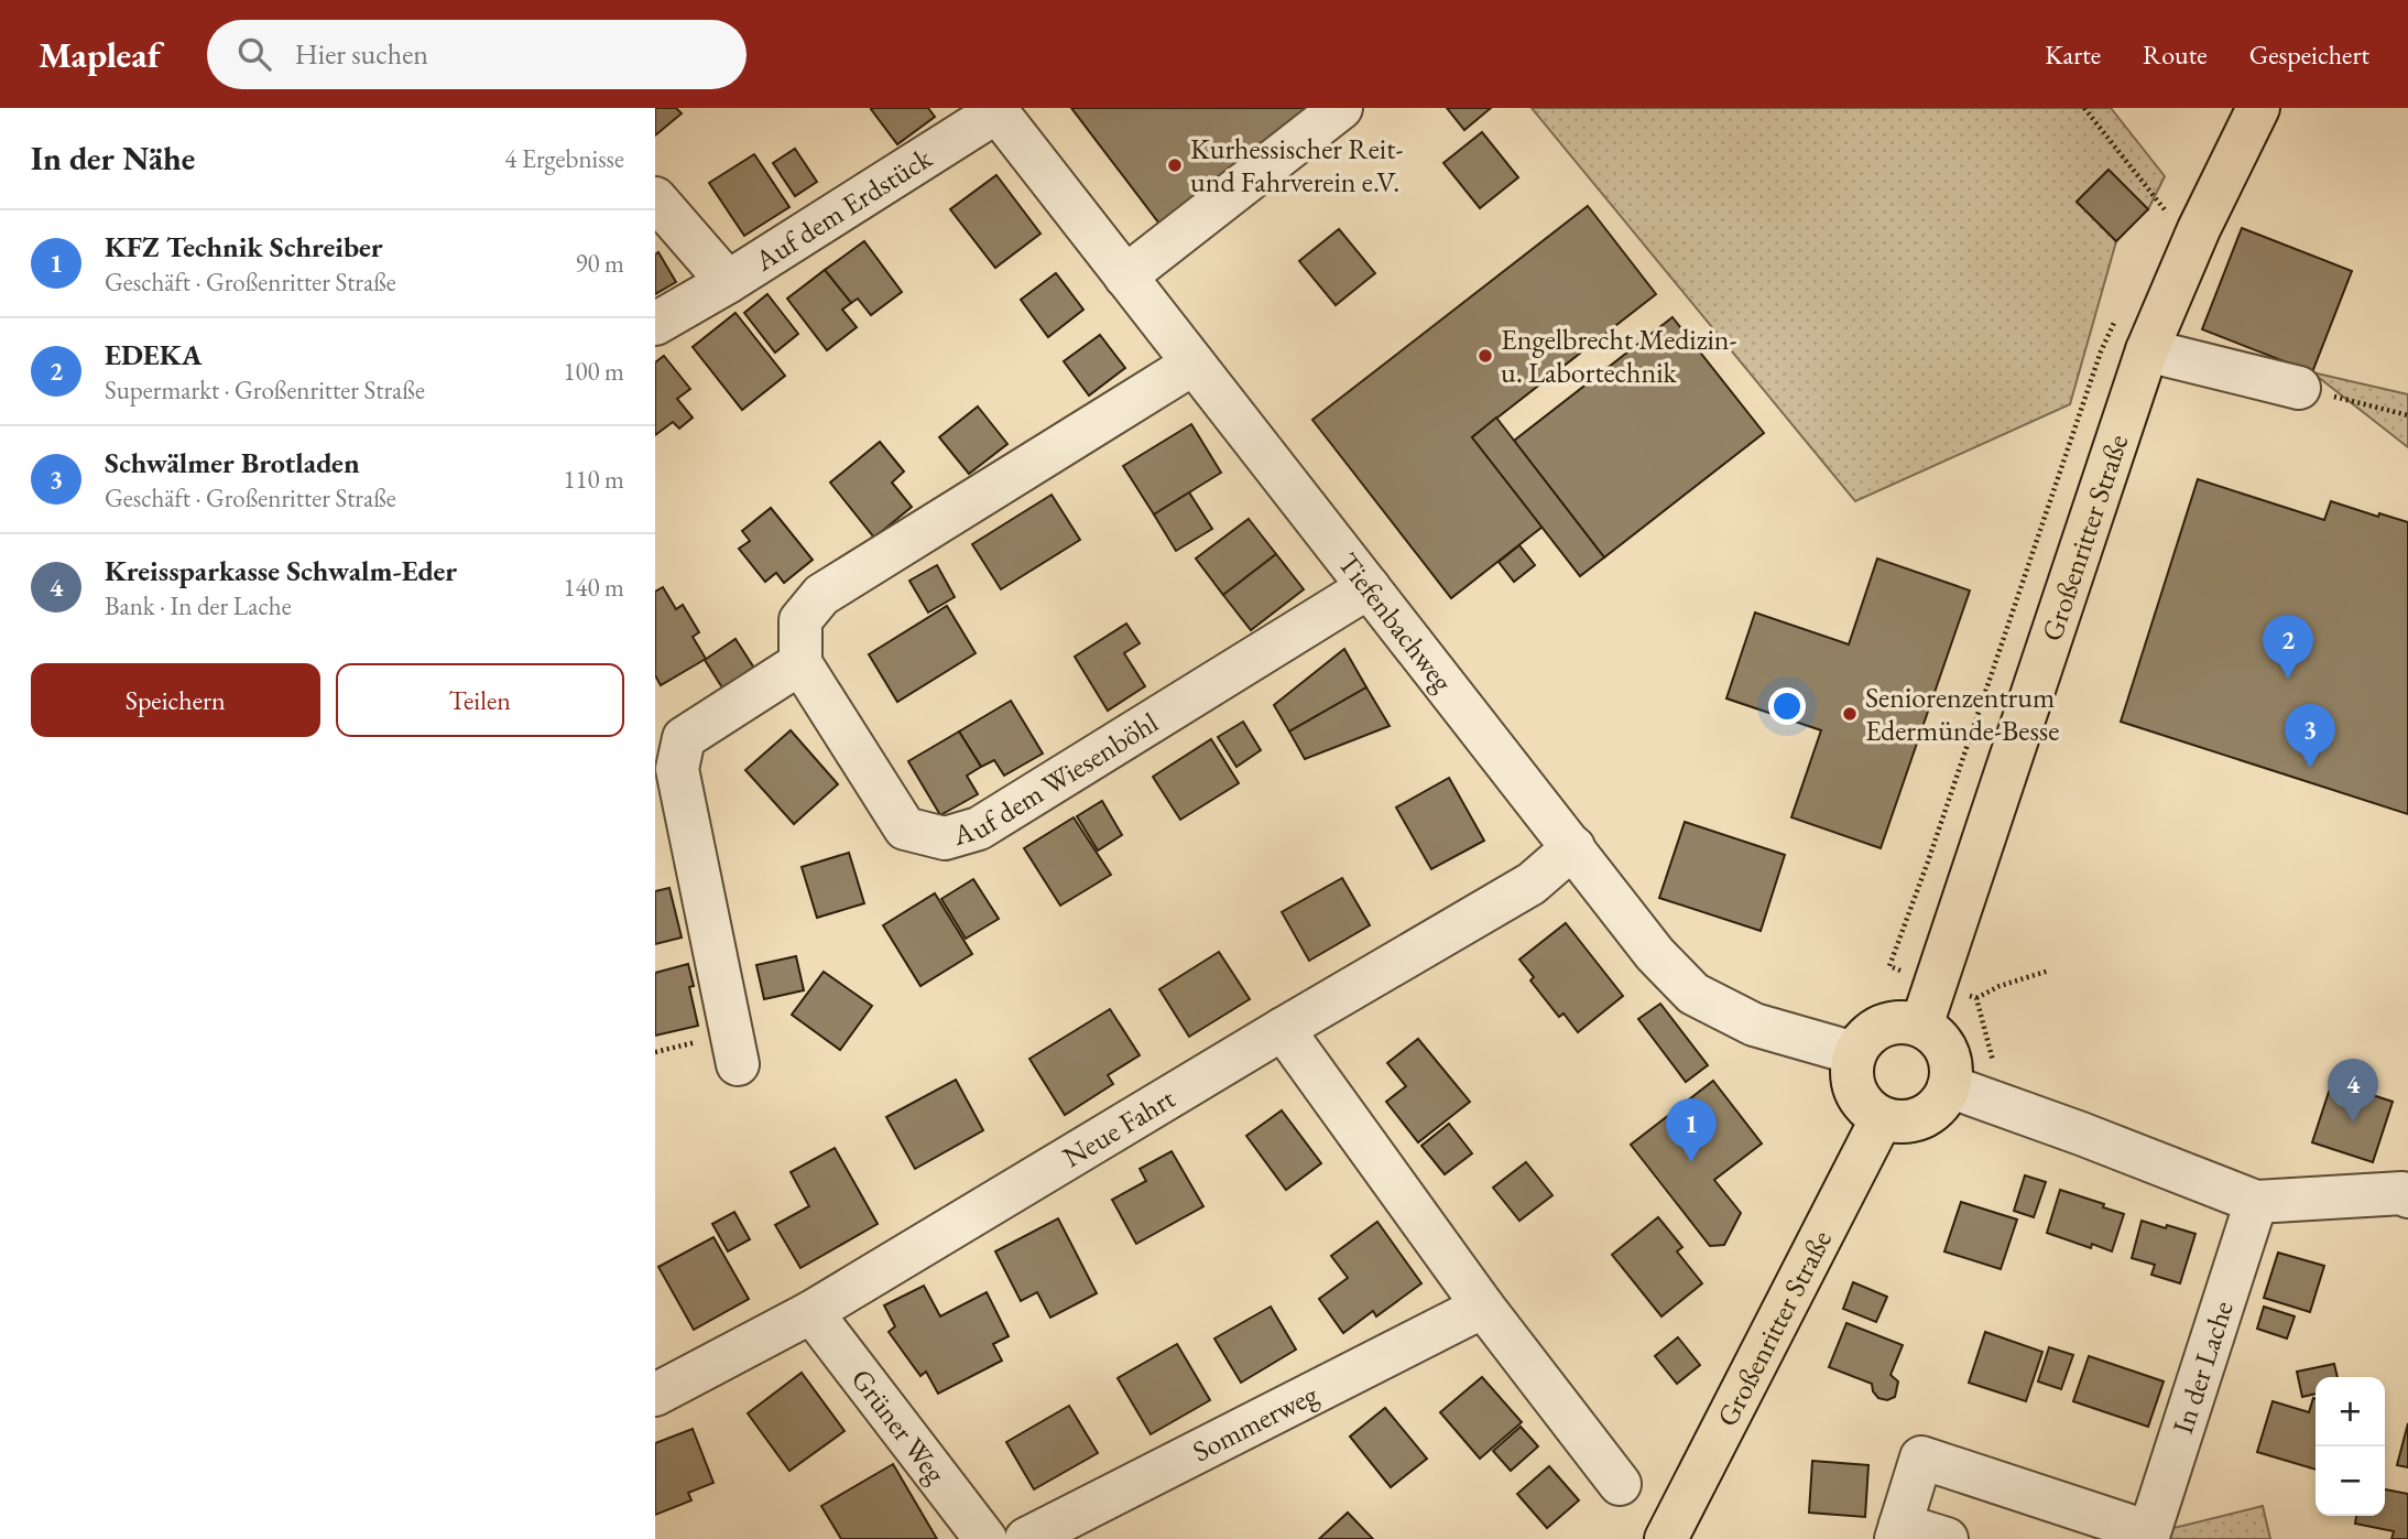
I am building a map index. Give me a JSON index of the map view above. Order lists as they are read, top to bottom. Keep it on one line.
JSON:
{"streets":{"main road":["Großenritter Straße"],"street":["Auf dem Erdstück","Tiefenbachweg","Auf dem Wiesenböhl","Neue Fahrt","In der Lache","Sommerweg","Grüner Weg"]},"crossings":[["Auf dem Erdstück","Tiefenbachweg"],["Großenritter Straße","Tiefenbachweg"],["Tiefenbachweg","Auf dem Wiesenböhl"],["Tiefenbachweg","Neue Fahrt"],["Neue Fahrt","Grüner Weg"]],"places":["Kurhessischer Reit- und Fahrverein e.V.","Engelbrecht Medizin- u. Labortechnik","Seniorenzentrum Edermünde-Besse"],"page":{"header":"Mapleaf","search":"Hier suchen","nav":["Karte","Route","Gespeichert"],"heading":["In der Nähe","4 Ergebnisse"],"list":[{"mark":"1","name":"KFZ Technik Schreiber","note":"Geschäft · Großenritter Straße","value":"90 m"},{"mark":"2","name":"EDEKA","note":"Supermarkt · Großenritter Straße","value":"100 m"},{"mark":"3","name":"Schwälmer Brotladen","note":"Geschäft · Großenritter Straße","value":"110 m"},{"mark":"4","name":"Kreissparkasse Schwalm-Eder","note":"Bank · In der Lache","value":"140 m"}],"pins":["2","3","4","1"],"buttons":["Speichern","Teilen"],"map_buttons":["+","−"]}}
